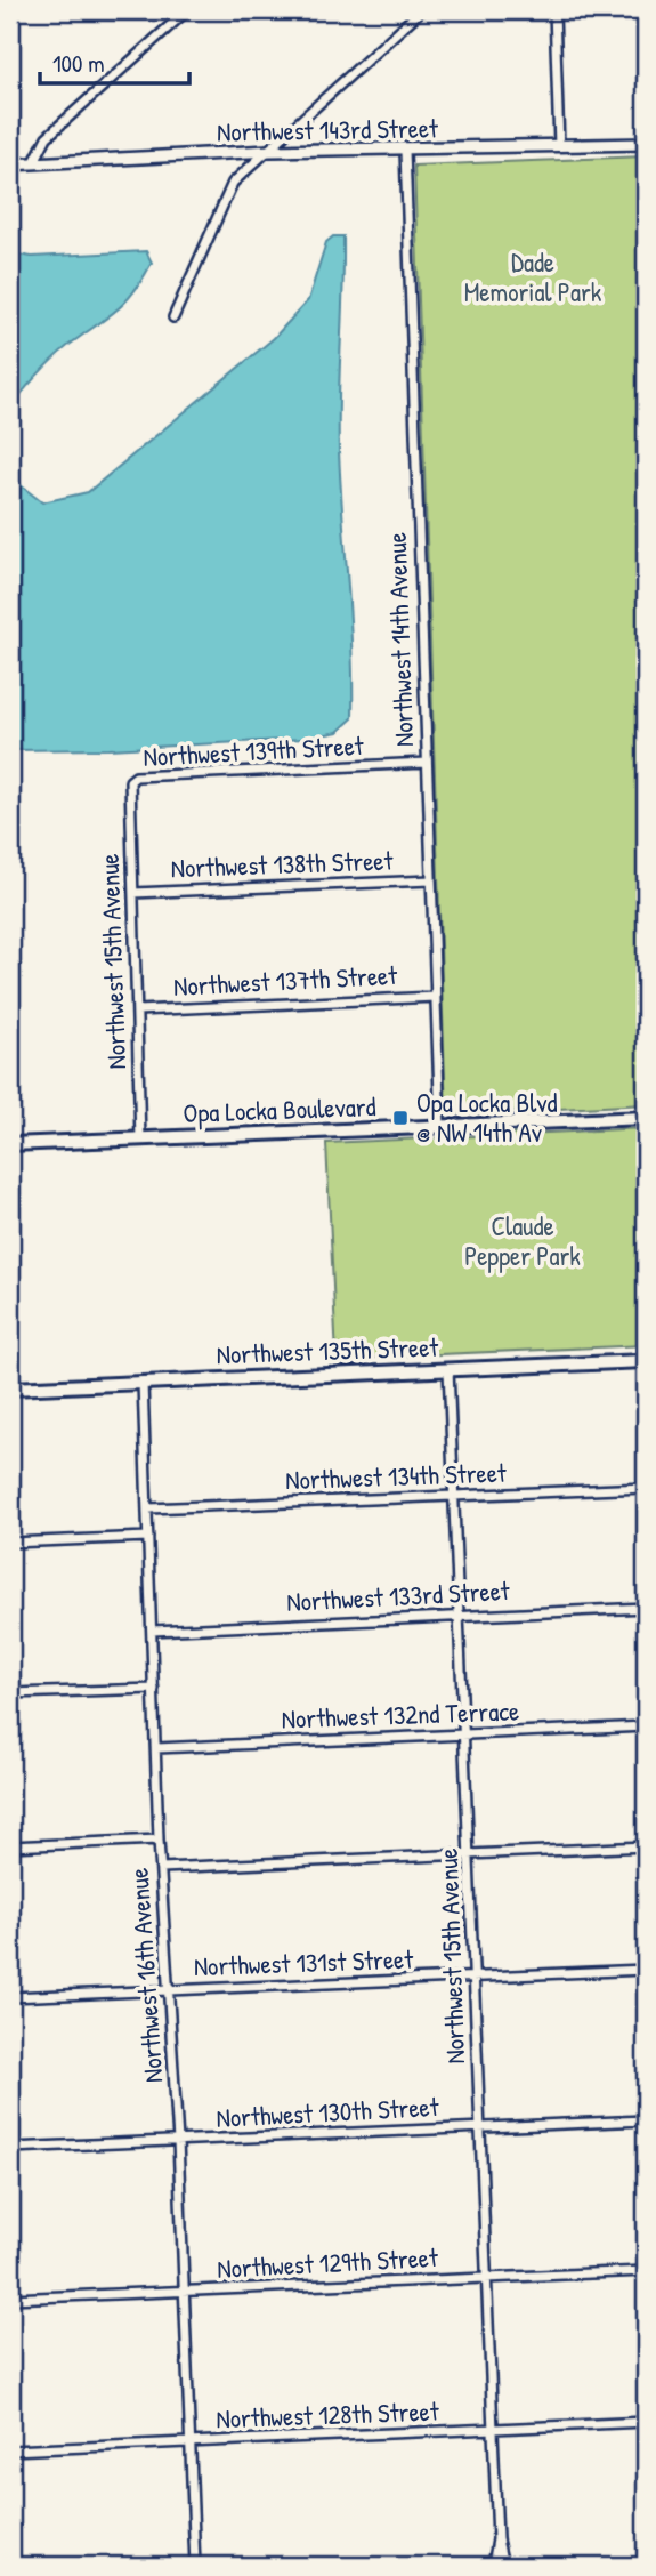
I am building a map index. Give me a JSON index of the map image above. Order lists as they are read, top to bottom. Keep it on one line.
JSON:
{"streets":{"main road":["Opa Locka Boulevard","Northwest 135th Street"],"street":["Northwest 143rd Street","Northwest 14th Avenue","Northwest 139th Street","Northwest 138th Street","Northwest 15th Avenue","Northwest 137th Street","Northwest 134th Street","Northwest 133rd Street","Northwest 132nd Terrace","Northwest 131st Street","Northwest 16th Avenue","Northwest 130th Street","Northwest 129th Street","Northwest 128th Street"]},"crossings":[["Northwest 143rd Street","Northwest 14th Avenue"],["Northwest 14th Avenue","Northwest 139th Street"],["Northwest 14th Avenue","Northwest 138th Street"],["Northwest 14th Avenue","Northwest 137th Street"],["Northwest 14th Avenue","Opa Locka Boulevard"],["Northwest 139th Street","Northwest 15th Avenue"],["Northwest 138th Street","Northwest 15th Avenue"],["Northwest 15th Avenue","Northwest 137th Street"],["Northwest 15th Avenue","Opa Locka Boulevard"],["Northwest 15th Avenue","Northwest 135th Street"],["Northwest 15th Avenue","Northwest 134th Street"],["Northwest 15th Avenue","Northwest 133rd Street"],["Northwest 15th Avenue","Northwest 132nd Terrace"],["Northwest 15th Avenue","Northwest 131st Street"],["Northwest 15th Avenue","Northwest 130th Street"],["Northwest 15th Avenue","Northwest 129th Street"],["Northwest 15th Avenue","Northwest 128th Street"],["Northwest 135th Street","Northwest 16th Avenue"],["Northwest 134th Street","Northwest 16th Avenue"],["Northwest 133rd Street","Northwest 16th Avenue"],["Northwest 132nd Terrace","Northwest 16th Avenue"],["Northwest 131st Street","Northwest 16th Avenue"],["Northwest 16th Avenue","Northwest 130th Street"],["Northwest 16th Avenue","Northwest 129th Street"],["Northwest 16th Avenue","Northwest 128th Street"]],"parks":["Dade Memorial Park","Claude Pepper Park"],"places":{"transit":["Opa Locka Blvd @ NW 14th Av"]},"scale_bar":"100 m"}
